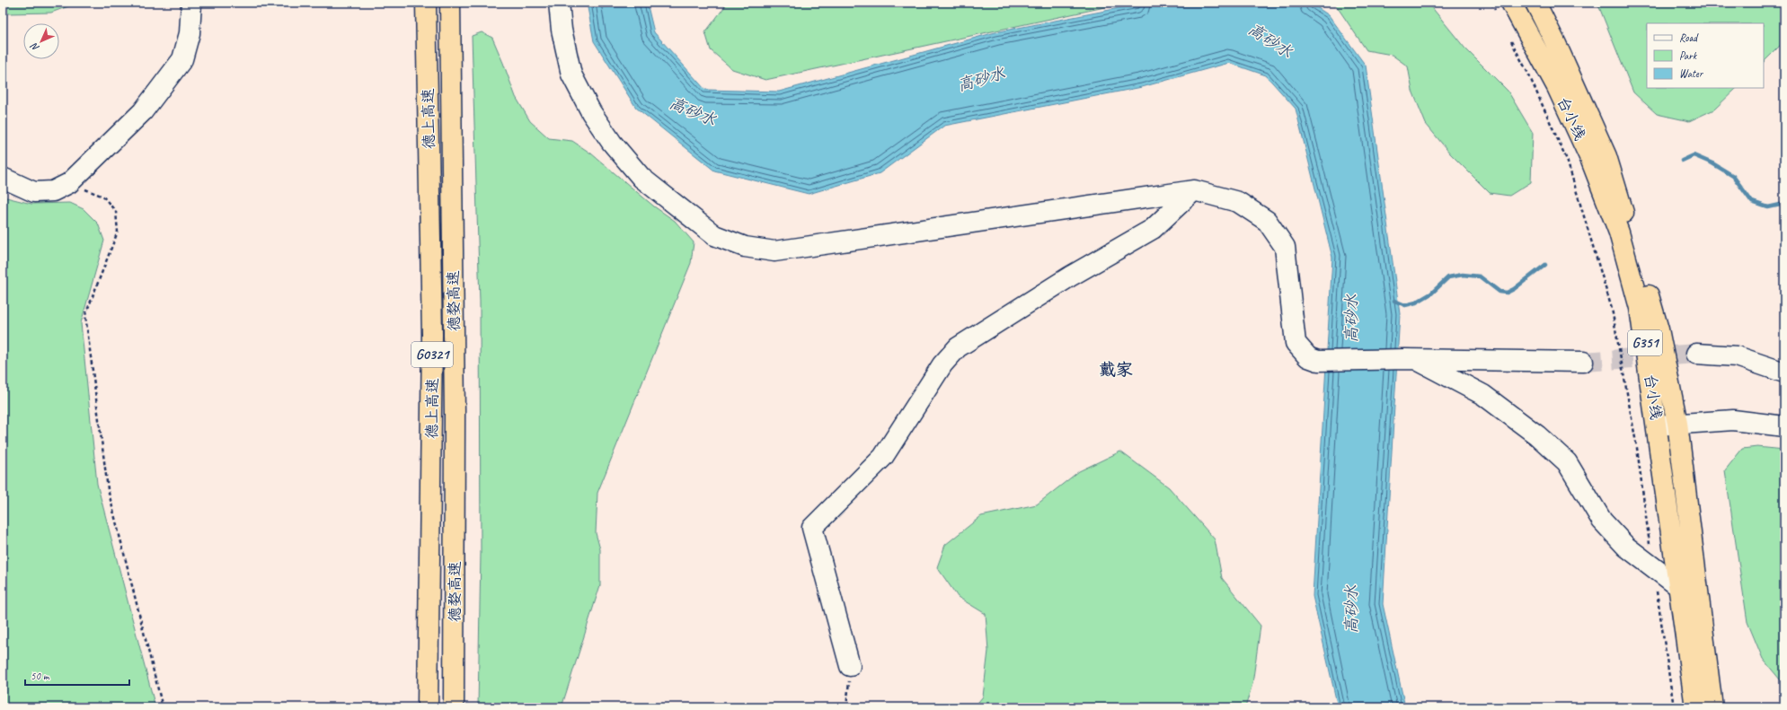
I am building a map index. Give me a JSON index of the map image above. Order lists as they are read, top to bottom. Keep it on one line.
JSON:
{"streets":{"highway":["德上高速","台小线","德婺高速","G351","G0321"]},"districts":["戴家"],"water":["高砂水"],"legend":["Road","Park","Water"],"scale_bar":"50 m","north":"bottom left"}
